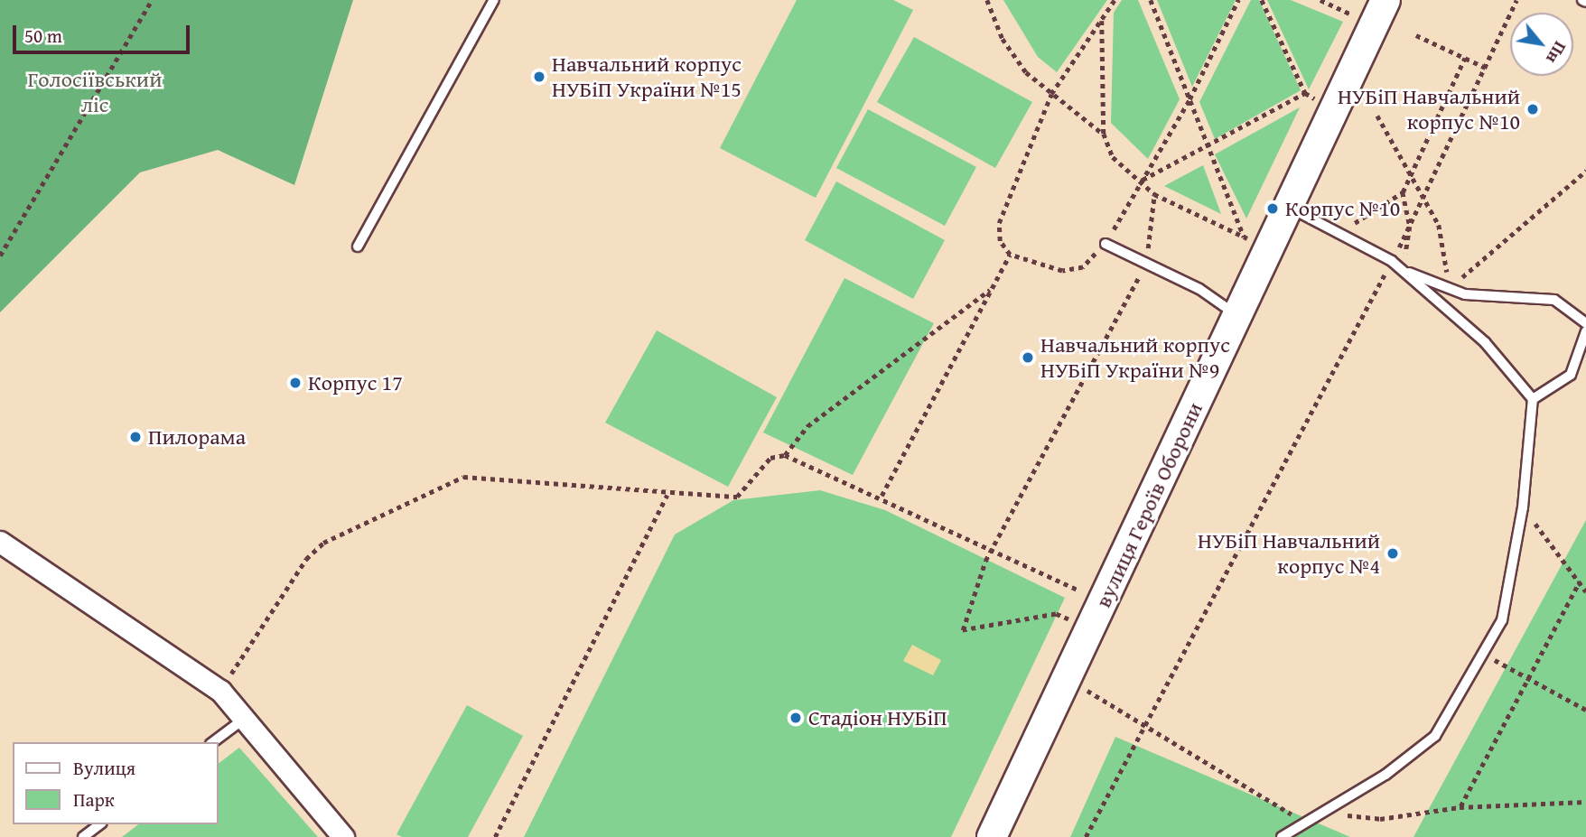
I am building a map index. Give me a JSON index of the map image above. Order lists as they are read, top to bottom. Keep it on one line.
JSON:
{"streets":{"street":["вулиця Героїв Оборони"]},"parks":["Голосіївський ліс"],"places":["Навчальний корпус НУБіП України №15","НУБіП Навчальний корпус №10","Корпус №10","Навчальний корпус НУБіП України №9","Корпус 17","Пилорама","НУБіП Навчальний корпус №4","Стадіон НУБіП"],"legend":["Вулиця","Парк"],"scale_bar":"50 m","north":"bottom right"}
